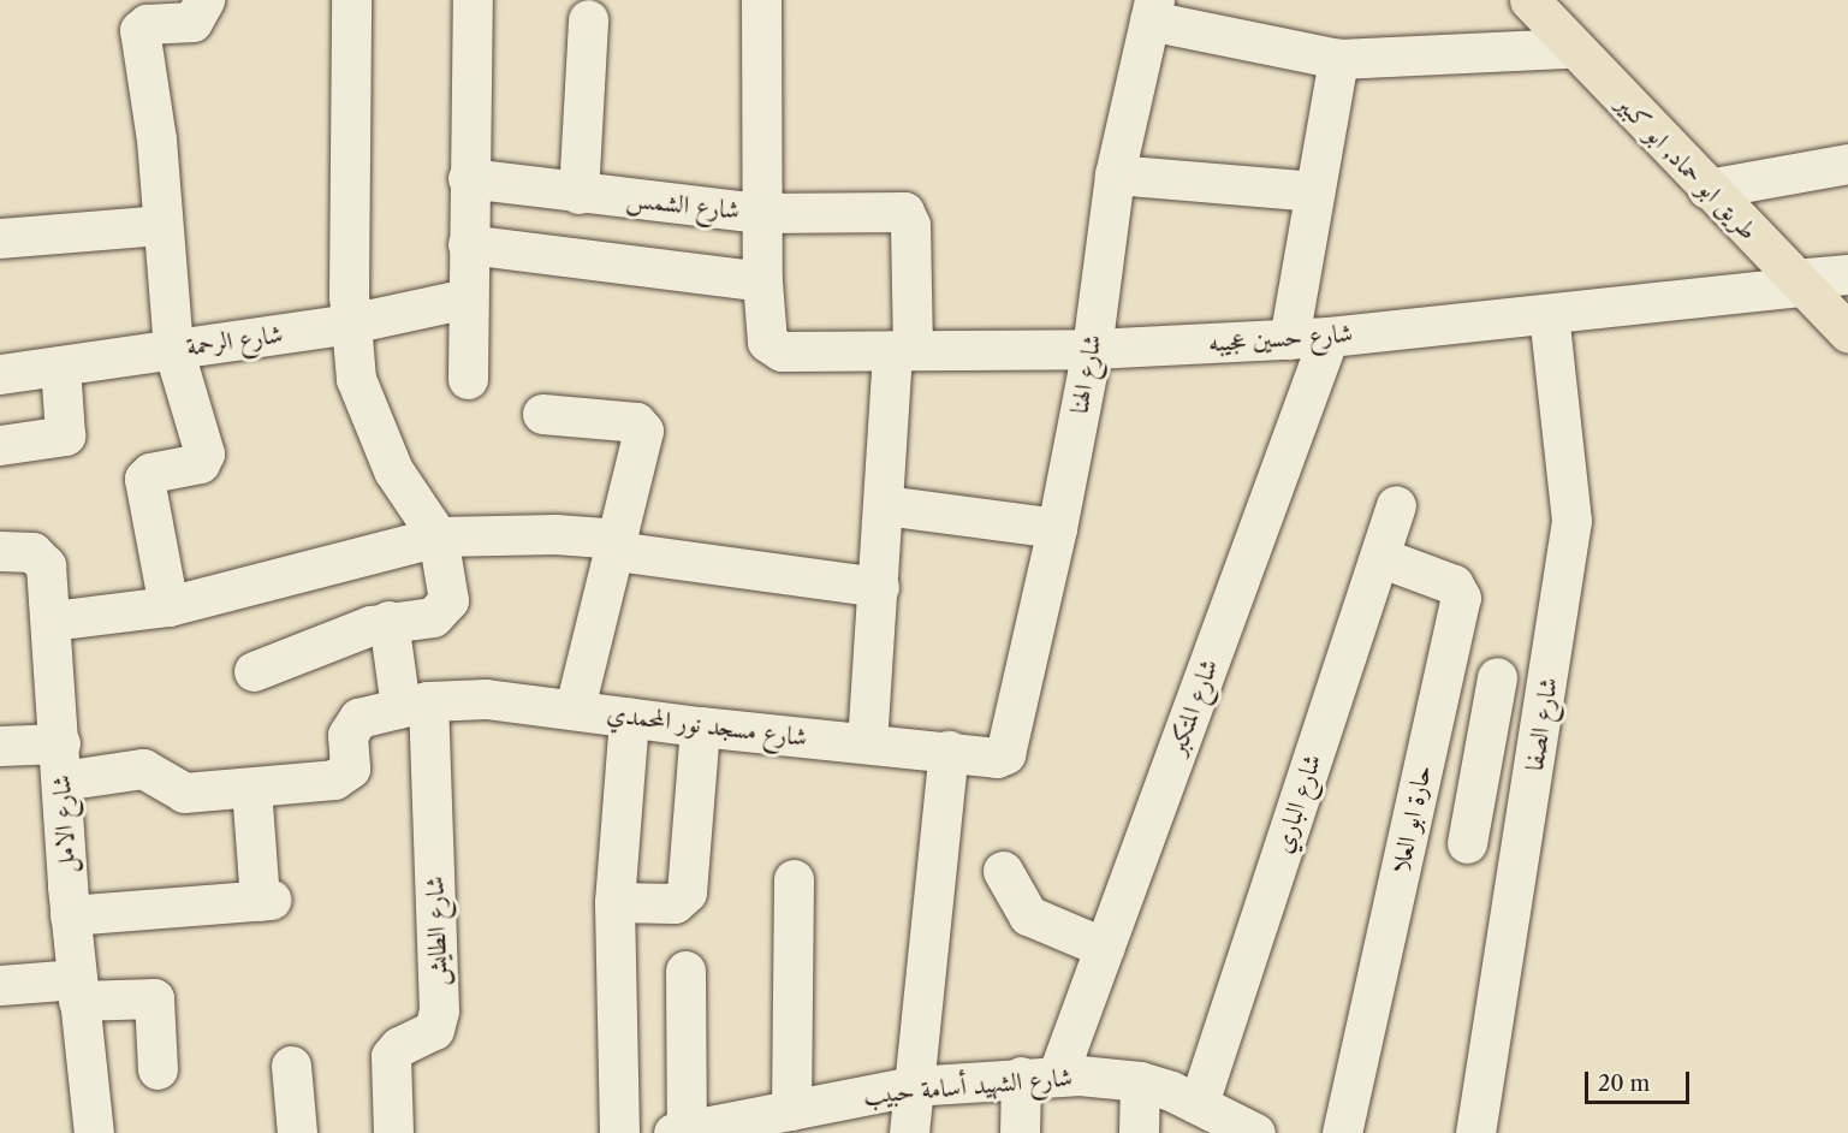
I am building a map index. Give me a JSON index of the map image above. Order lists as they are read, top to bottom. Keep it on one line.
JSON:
{"streets":{"main road":["طريق ابو حماد, ابو كبير"],"street":["شارع الشمس","شارع حسين عجيبه","شارع الرحمة","شارع الهنا","شارع المتكبر","شارع الصفا","شارع مسجد نور المحمدي","شارع الباري","حارة ابو العلا","شارع الامل","شارع الطايش","شارع الشهيد أسامة حبيب"]},"crossings":[["طريق ابو حماد, ابو كبير","شارع حسين عجيبه"],["شارع الشمس","شارع حسين عجيبه"],["شارع حسين عجيبه","شارع الهنا"],["شارع حسين عجيبه","شارع المتكبر"],["شارع حسين عجيبه","شارع الصفا"],["شارع الهنا","شارع مسجد نور المحمدي"],["شارع المتكبر","شارع الشهيد أسامة حبيب"],["شارع مسجد نور المحمدي","شارع الطايش"],["شارع الباري","حارة ابو العلا"],["شارع الباري","شارع الشهيد أسامة حبيب"]],"scale_bar":"20 m"}
